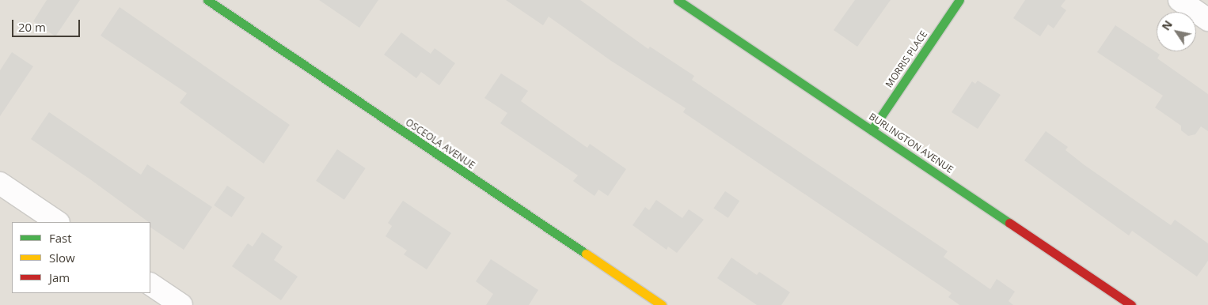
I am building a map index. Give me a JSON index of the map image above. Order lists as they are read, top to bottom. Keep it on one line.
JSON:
{"streets":{"street":["MORRIS PLACE","BURLINGTON AVENUE","OSCEOLA AVENUE"]},"crossings":[["MORRIS PLACE","BURLINGTON AVENUE"]],"legend":["Fast","Slow","Jam"],"scale_bar":"20 m","north":"top left"}
